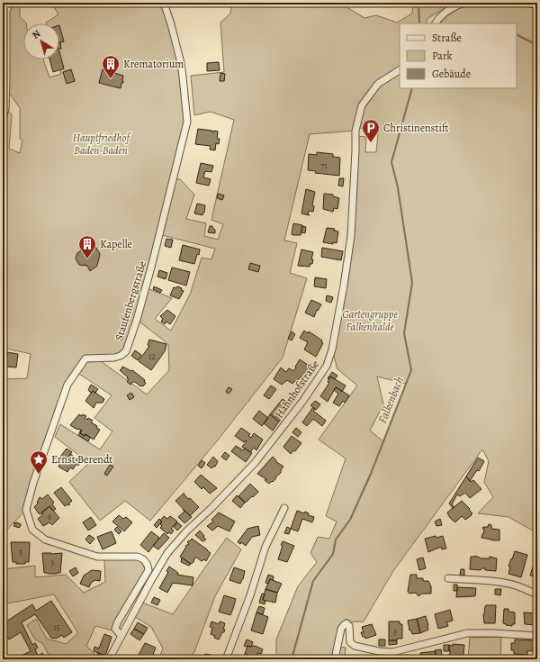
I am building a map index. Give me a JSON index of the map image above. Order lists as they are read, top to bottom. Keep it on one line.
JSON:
{"streets":{"street":["Staufenbergstraße","Hahnhofstraße"]},"crossings":[["Staufenbergstraße","Hahnhofstraße"]],"water":["Falkenbach"],"parks":["Hauptfriedhof Baden-Baden","Gartengruppe Falkenhalde"],"places":{"building":["Krematorium","Kapelle"],"parking":["Christinenstift"],"place":["Ernst Berendt"]},"house_numbers":["71","12","6","5","3","15","3"],"legend":["Straße","Park","Gebäude"],"north":"top left"}
